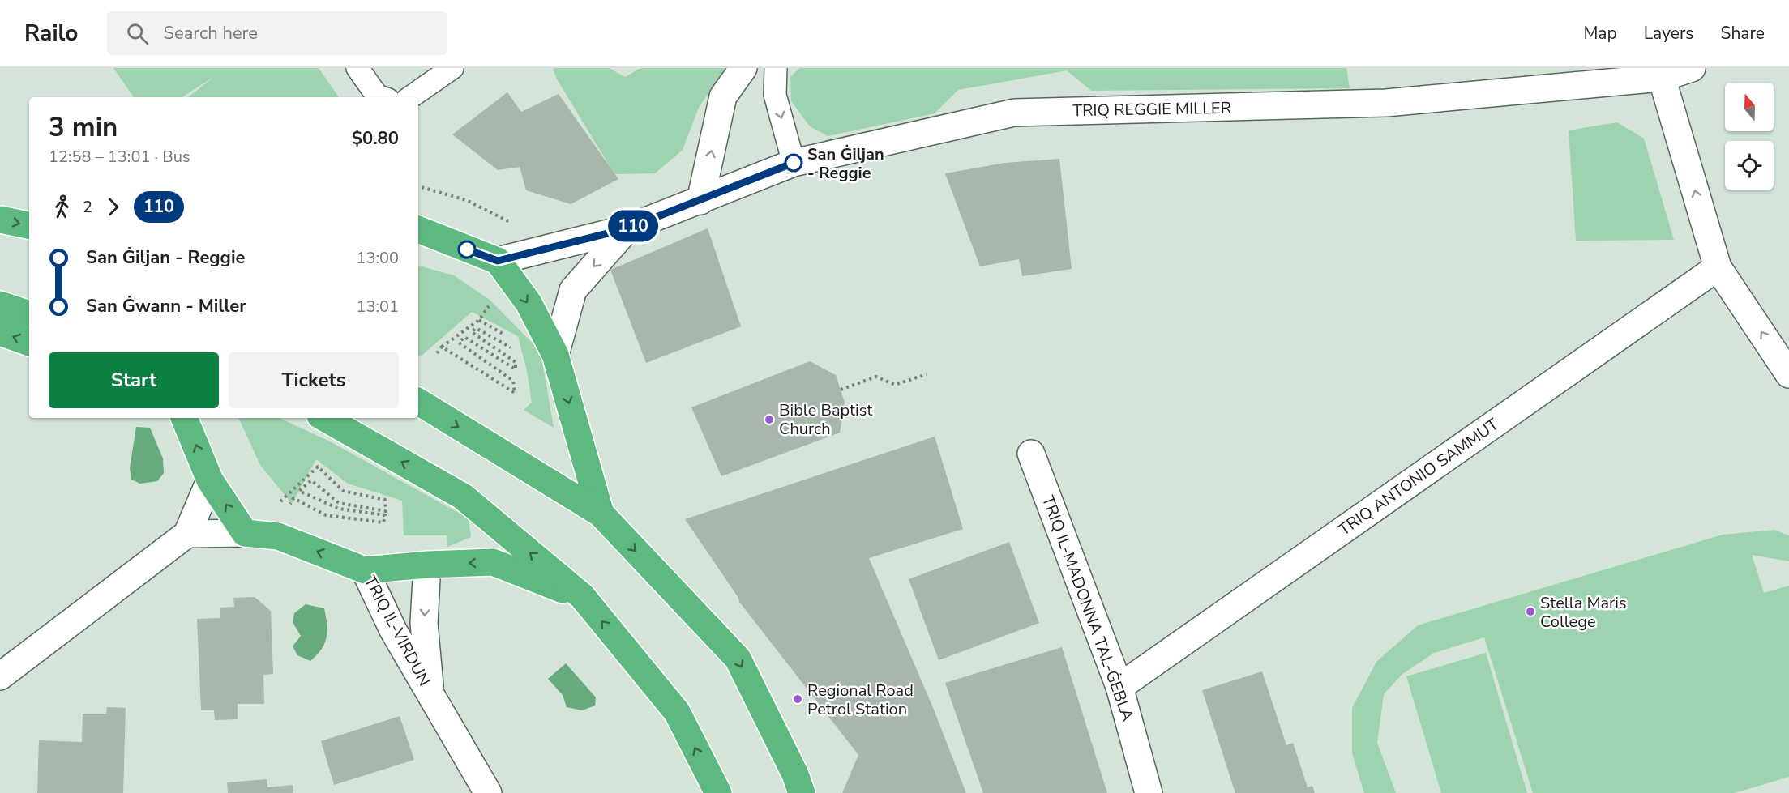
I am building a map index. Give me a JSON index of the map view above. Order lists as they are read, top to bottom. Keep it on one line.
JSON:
{"streets":{"street":["TRIQ REGGIE MILLER","TRIQ ANTONIO SAMMUT","TRIQ IL-MADONNA TAL-ĠEBLA","TRIQ IL-VIRDUN"]},"crossings":[["TRIQ ANTONIO SAMMUT","TRIQ IL-MADONNA TAL-ĠEBLA"]],"places":["San Ġiljan - Reggie","Bible Baptist Church","Stella Maris College","Regional Road Petrol Station"],"lines":["bus line 110"],"north":"top","page":{"header":"Railo","search":"Search here","nav":["Map","Layers","Share"],"on_map":"110","heading":["3 min","12:58 – 13:01 · Bus","$0.80"],"legs":["2","110"],"list":[{"name":"San Ġiljan - Reggie","value":"13:00"},{"name":"San Ġwann - Miller","value":"13:01"}],"buttons":["Start","Tickets"]}}
